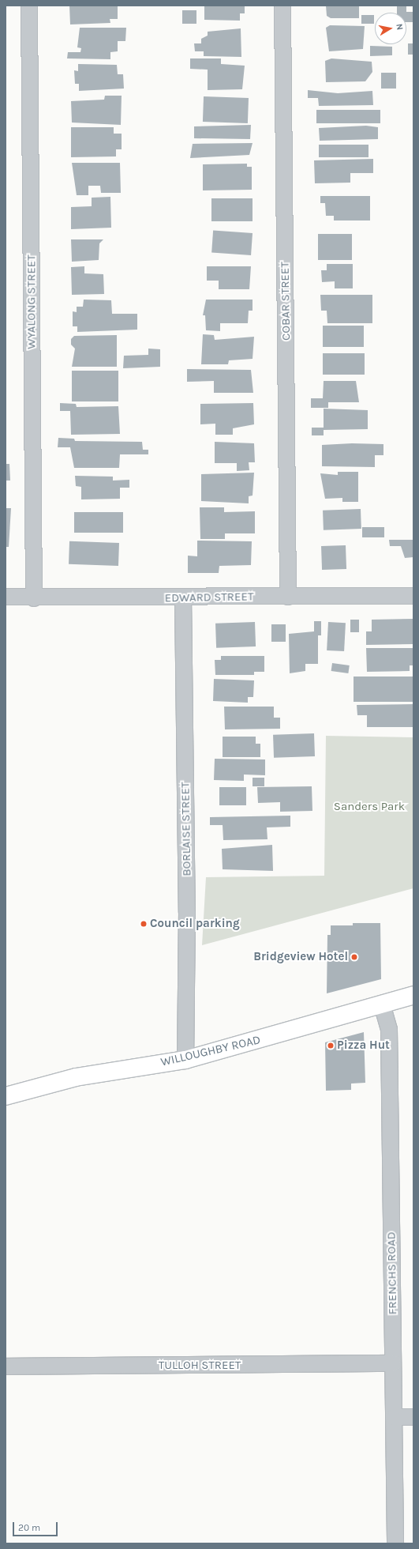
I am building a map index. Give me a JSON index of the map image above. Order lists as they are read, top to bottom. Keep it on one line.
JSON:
{"streets":{"main road":["WILLOUGHBY ROAD"],"street":["COBAR STREET","WYALONG STREET","EDWARD STREET","BORLAISE STREET","FRENCHS ROAD","TULLOH STREET"]},"crossings":[["COBAR STREET","EDWARD STREET"],["WYALONG STREET","EDWARD STREET"],["EDWARD STREET","BORLAISE STREET"],["BORLAISE STREET","WILLOUGHBY ROAD"],["WILLOUGHBY ROAD","FRENCHS ROAD"],["FRENCHS ROAD","TULLOH STREET"]],"parks":["Sanders Park"],"places":["Council parking","Bridgeview Hotel","Pizza Hut"],"scale_bar":"20 m","north":"right"}
